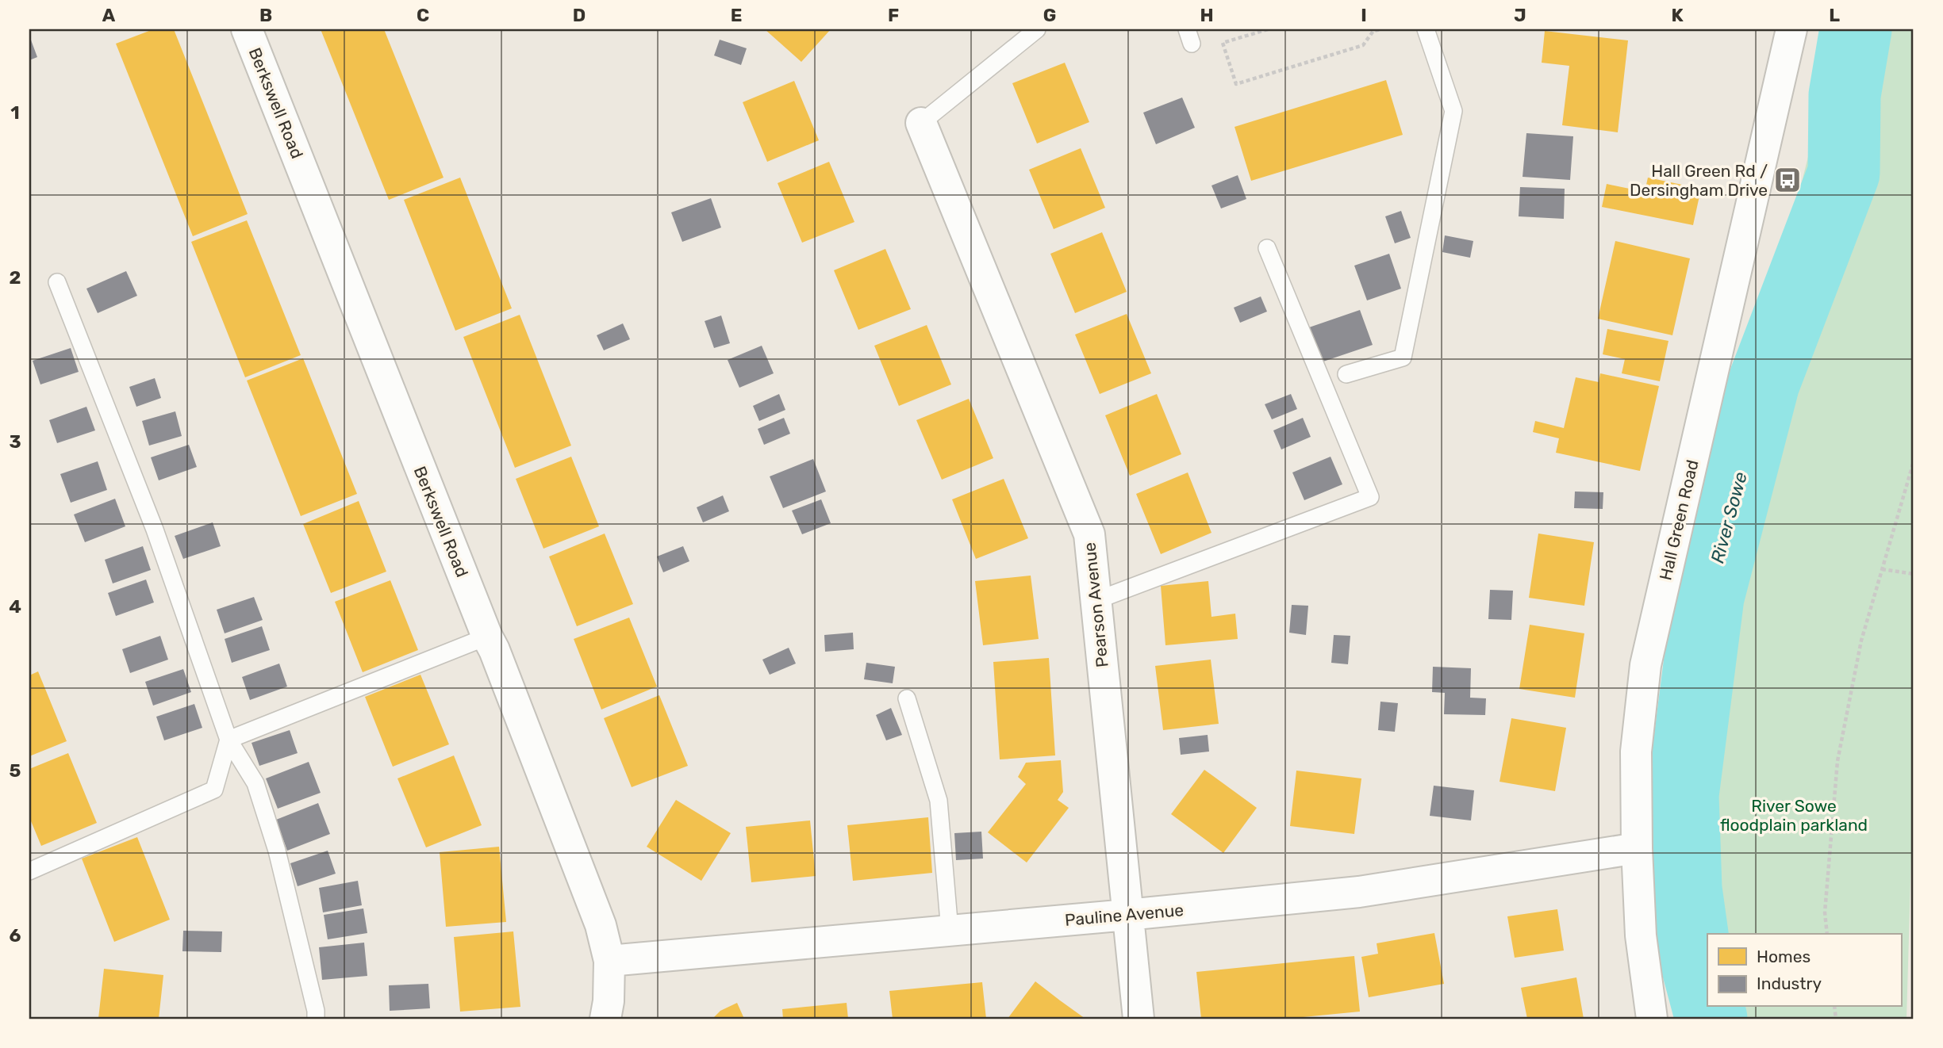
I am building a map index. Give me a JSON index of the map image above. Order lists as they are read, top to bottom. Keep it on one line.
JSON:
{"streets":{"street":["Berkswell Road","Hall Green Road","Pearson Avenue","Pauline Avenue"]},"crossings":[["Berkswell Road","Pauline Avenue"],["Hall Green Road","Pauline Avenue"],["Pearson Avenue","Pauline Avenue"]],"water":["River Sowe"],"parks":["River Sowe floodplain parkland"],"places":{"bus stop":["Hall Green Rd / Dersingham Drive"]},"legend":["Homes","Industry"],"grid":{"columns":["A","B","C","D","E","F","G","H","I","J","K","L"],"rows":["1","2","3","4","5","6"]}}
